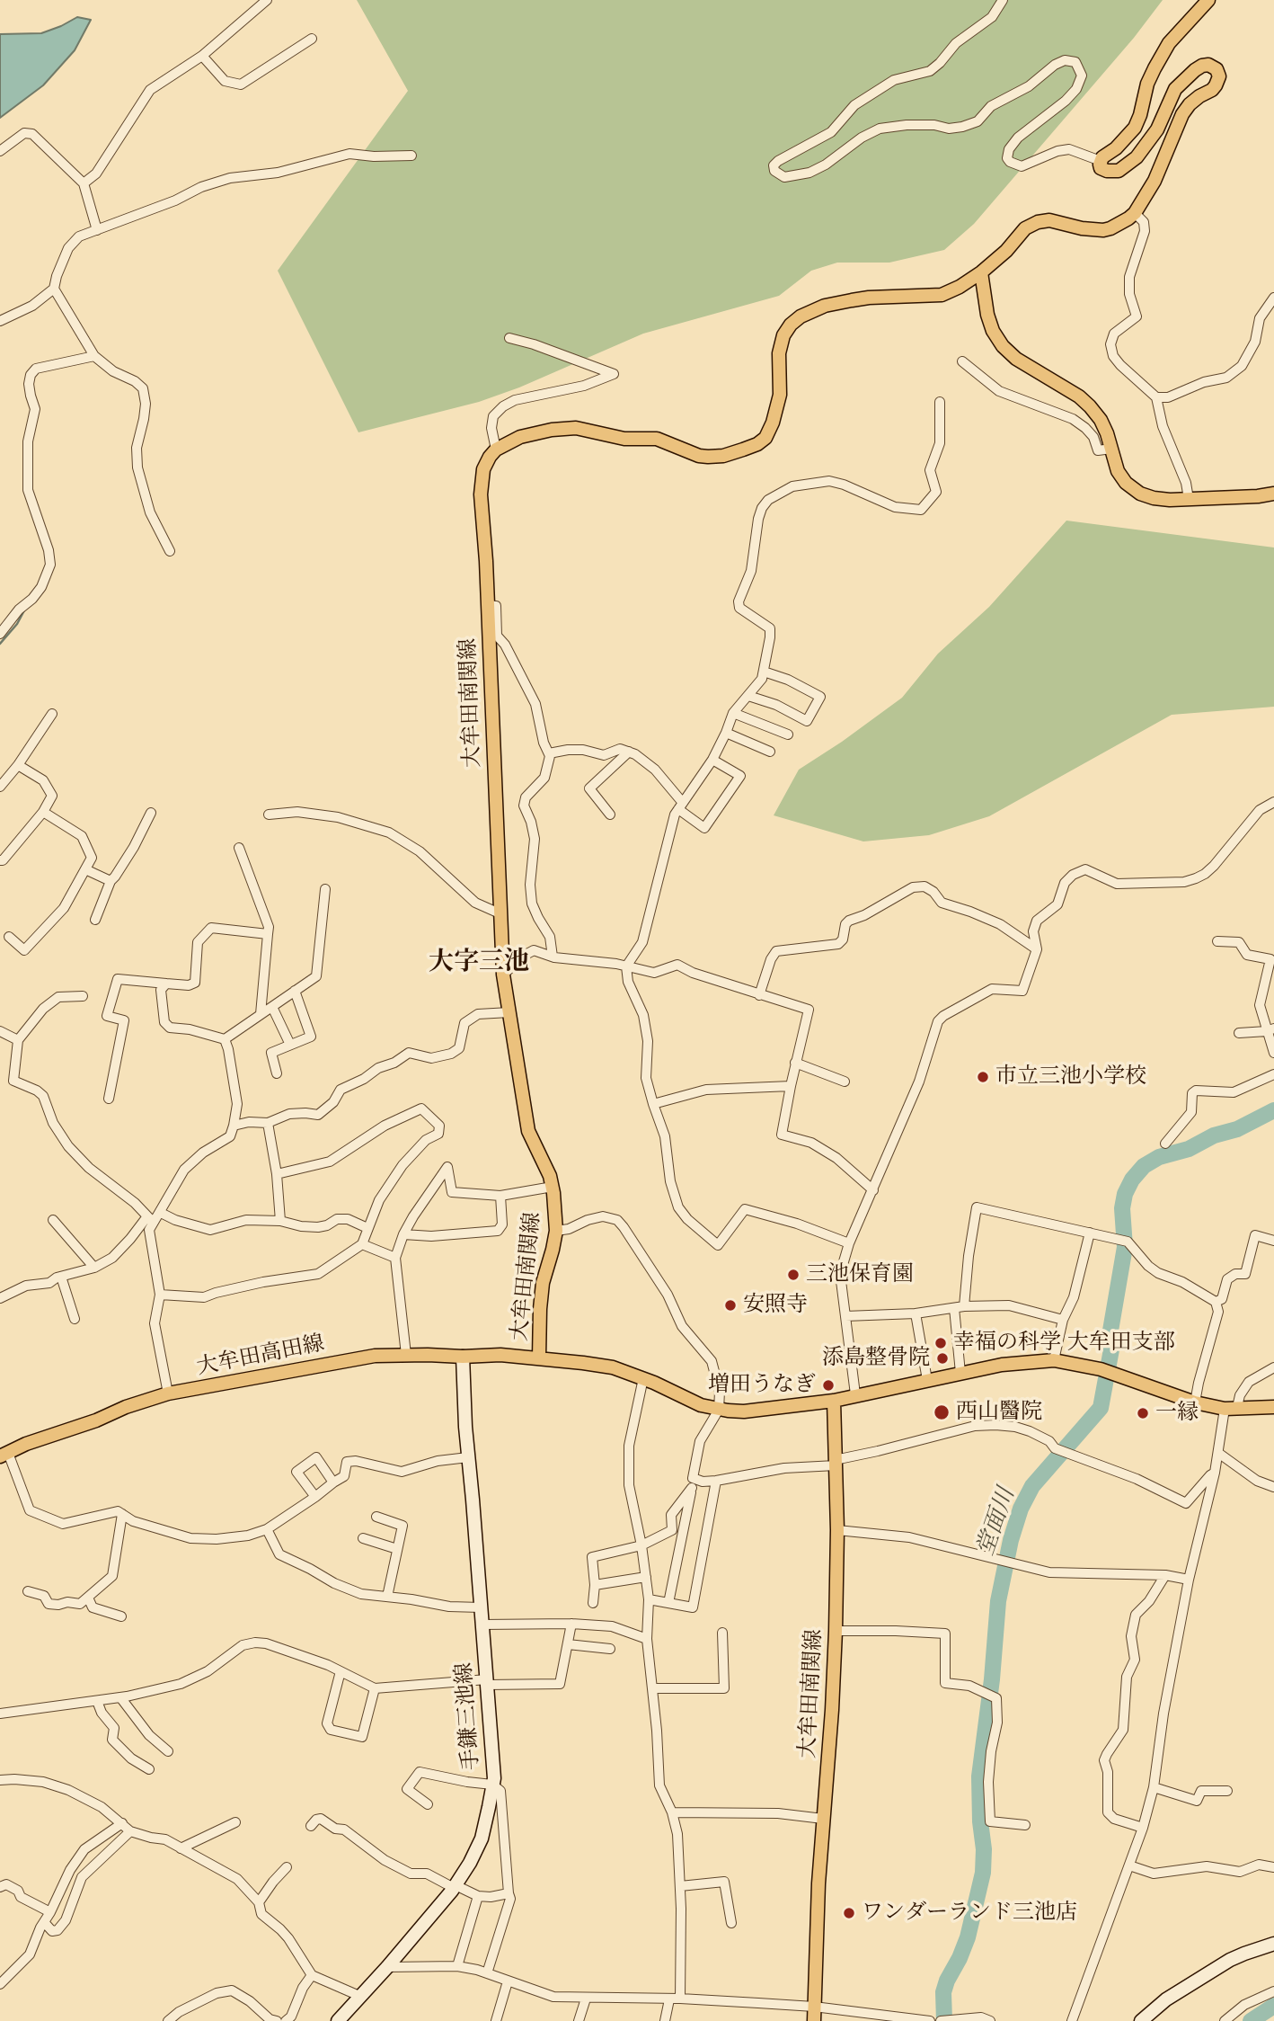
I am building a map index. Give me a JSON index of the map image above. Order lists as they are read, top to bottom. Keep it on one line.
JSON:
{"streets":{"main road":["大牟田南関線","大牟田高田線","手鎌三池線"]},"crossings":[["大牟田南関線","大牟田高田線"],["大牟田高田線","手鎌三池線"]],"districts":["大字三池"],"water":["堂面川"],"places":["市立三池小学校","三池保育園","安照寺","幸福の科学 大牟田支部","添島整骨院","増田うなぎ","西山醫院","一縁","ワンダーランド三池店"]}
